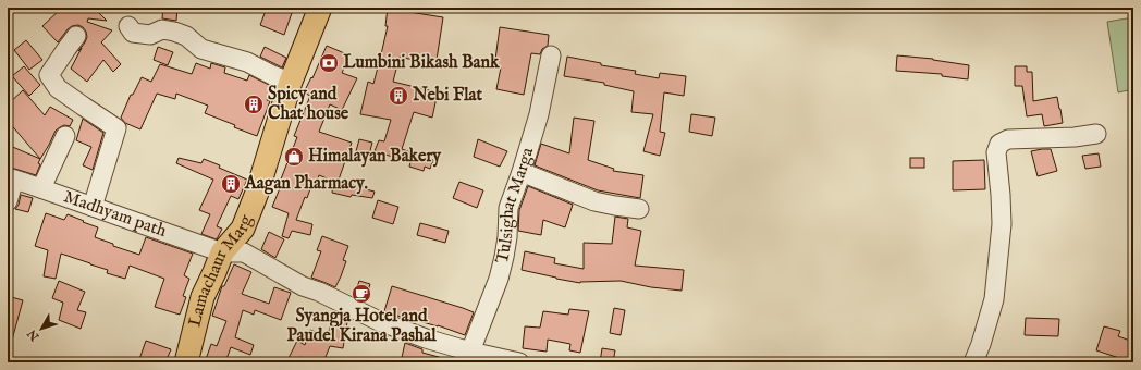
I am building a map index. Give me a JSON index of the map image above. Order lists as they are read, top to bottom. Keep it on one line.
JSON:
{"streets":{"main road":["Lamachaur Marg"],"street":["Tulsighat Marga","Madhyam path"]},"crossings":[["Madhyam path","Lamachaur Marg"]],"places":{"bank":["Lumbini Bikash Bank"],"building":["Nebi Flat","Spicy and Chat house","Aagan Pharmacy."],"shop":["Himalayan Bakery"],"cafe":["Syangja Hotel and Paudel Kirana Pashal"]},"north":"bottom left"}
